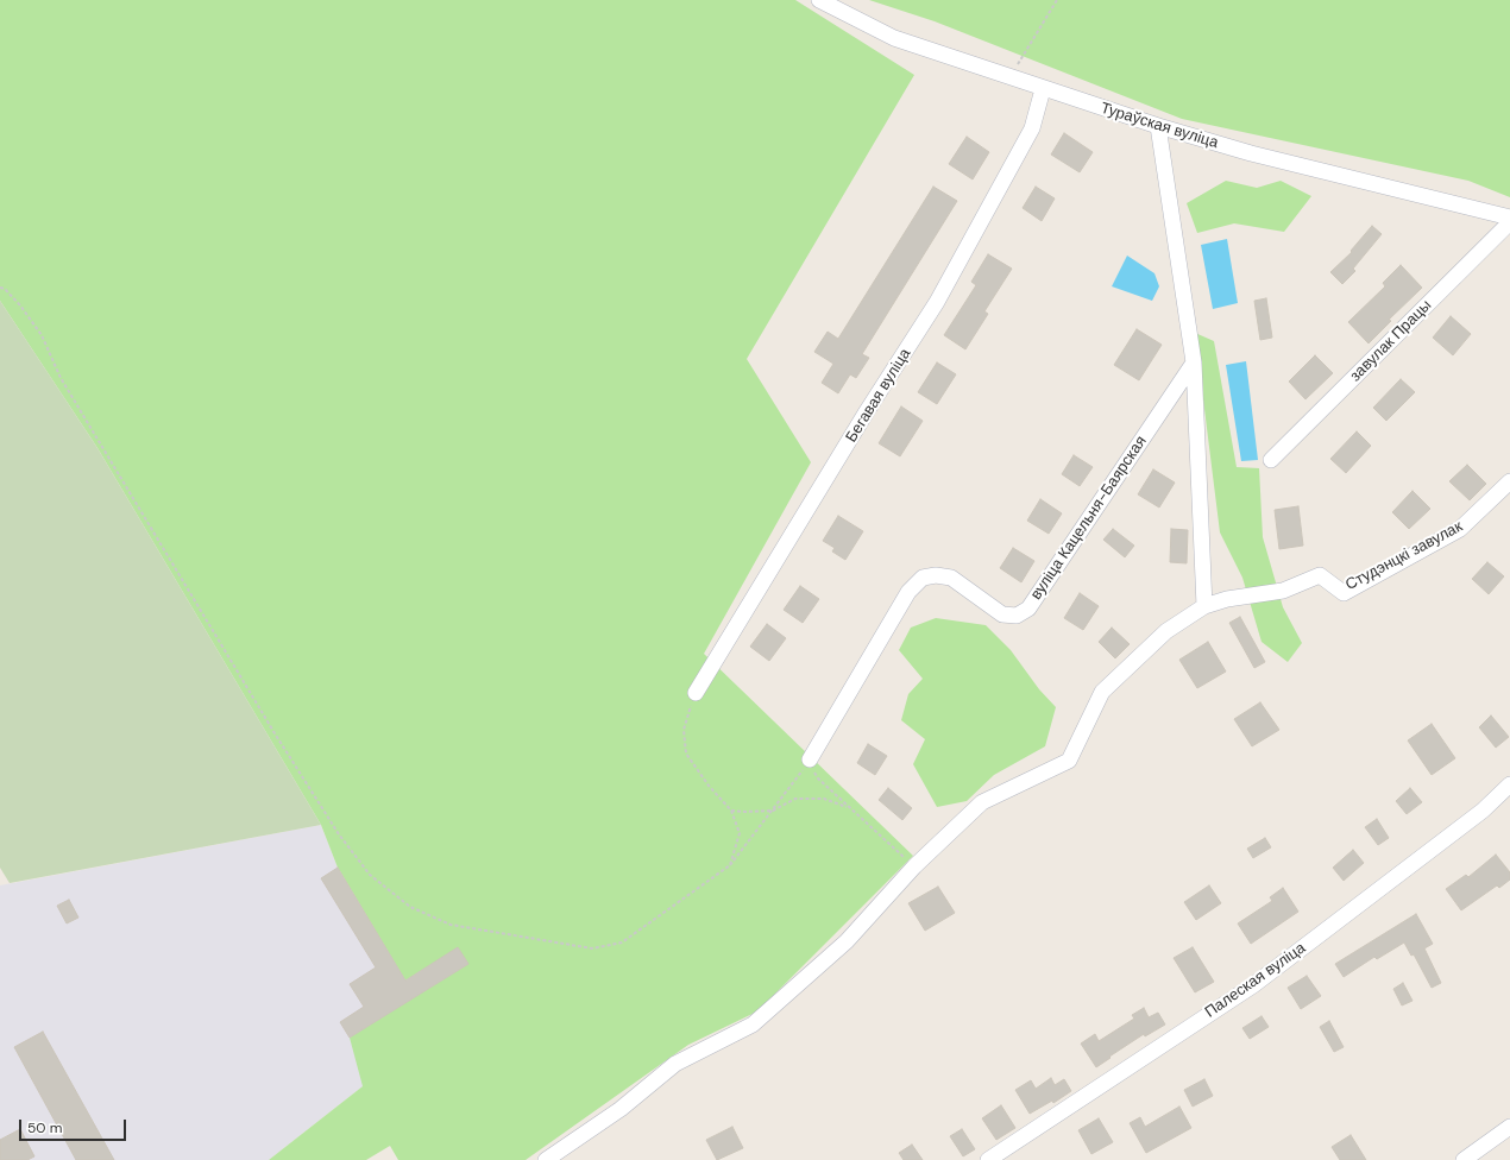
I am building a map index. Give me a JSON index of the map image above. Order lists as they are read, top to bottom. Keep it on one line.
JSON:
{"streets":{"street":["Тураўская вуліца","завулак Працы","Бегавая вуліца","вуліца Кацельня-Баярская","Студэнцкі завулак","Палеская вуліца"]},"crossings":[["Тураўская вуліца","Бегавая вуліца"]],"scale_bar":"50 m"}
